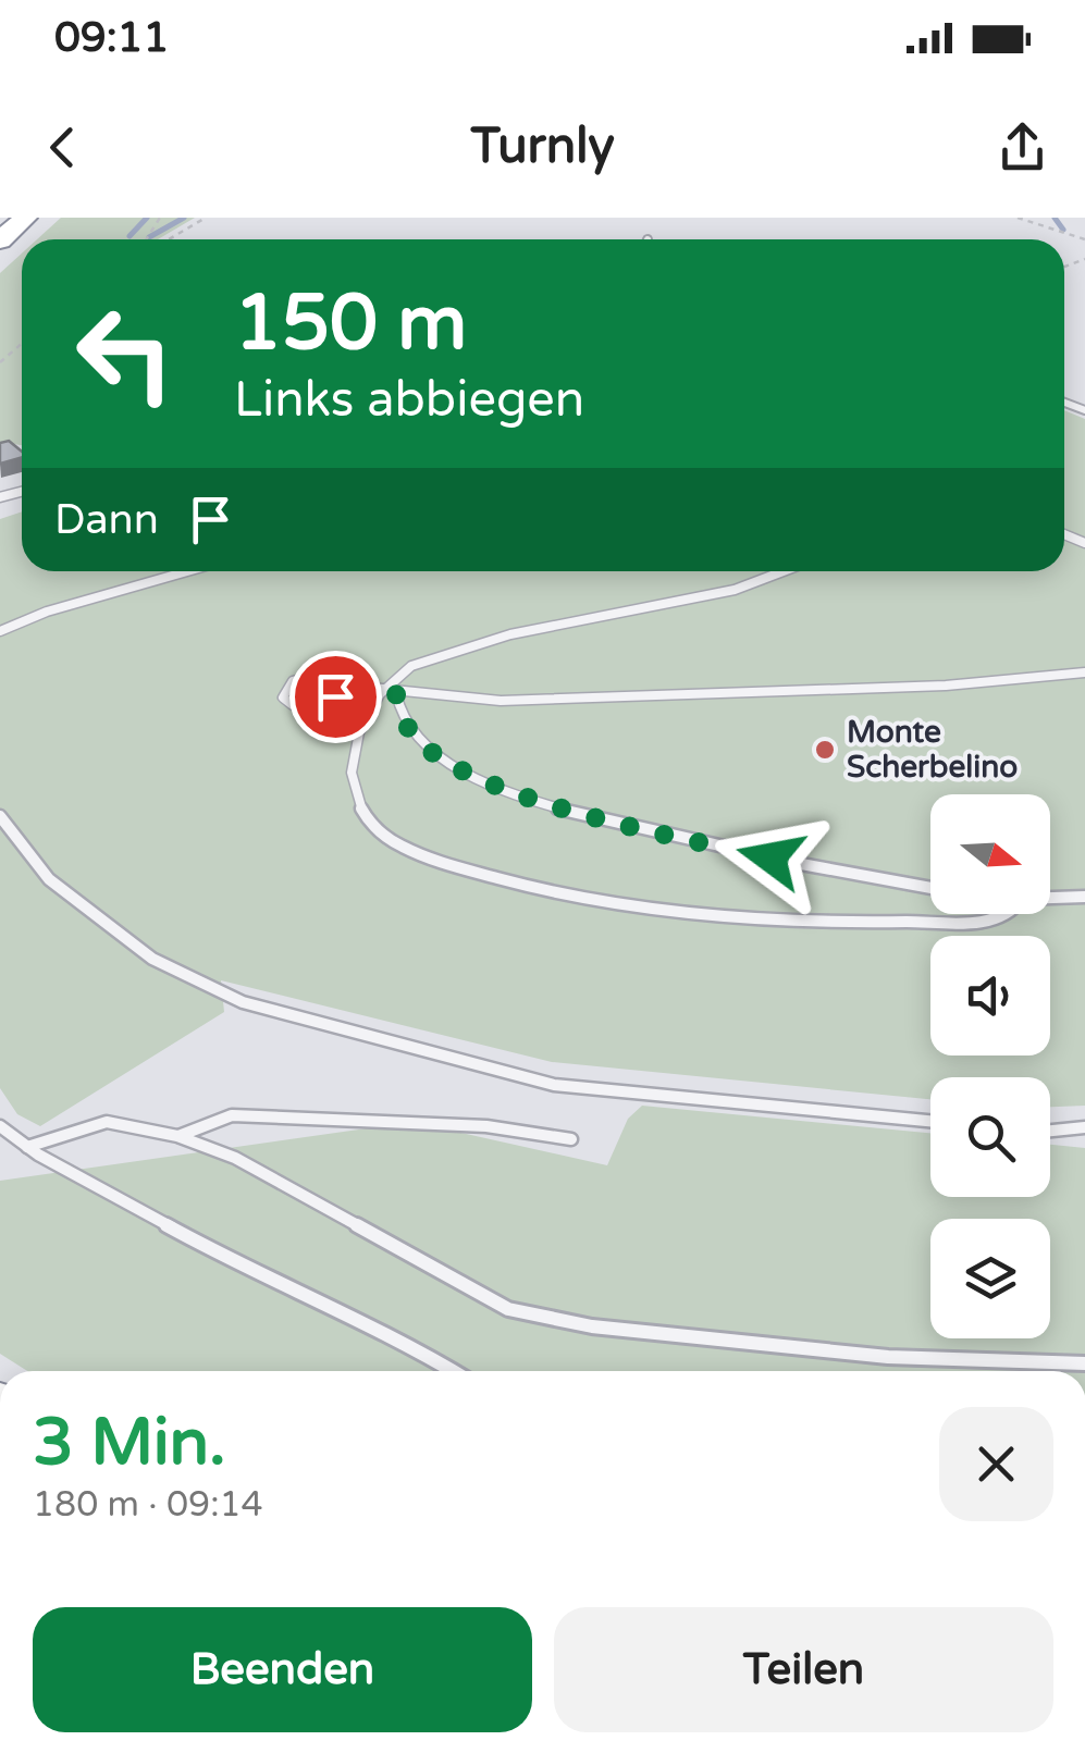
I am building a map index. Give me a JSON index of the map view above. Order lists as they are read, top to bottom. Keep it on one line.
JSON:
{"places":["Monte Scherbelino"],"north":"right","page":{"status":"09:11","header":"Turnly","turn":["150 m","Links abbiegen"],"then":"Dann","heading":["3 Min.","180 m · 09:14"],"buttons":["Beenden","Teilen"]}}
